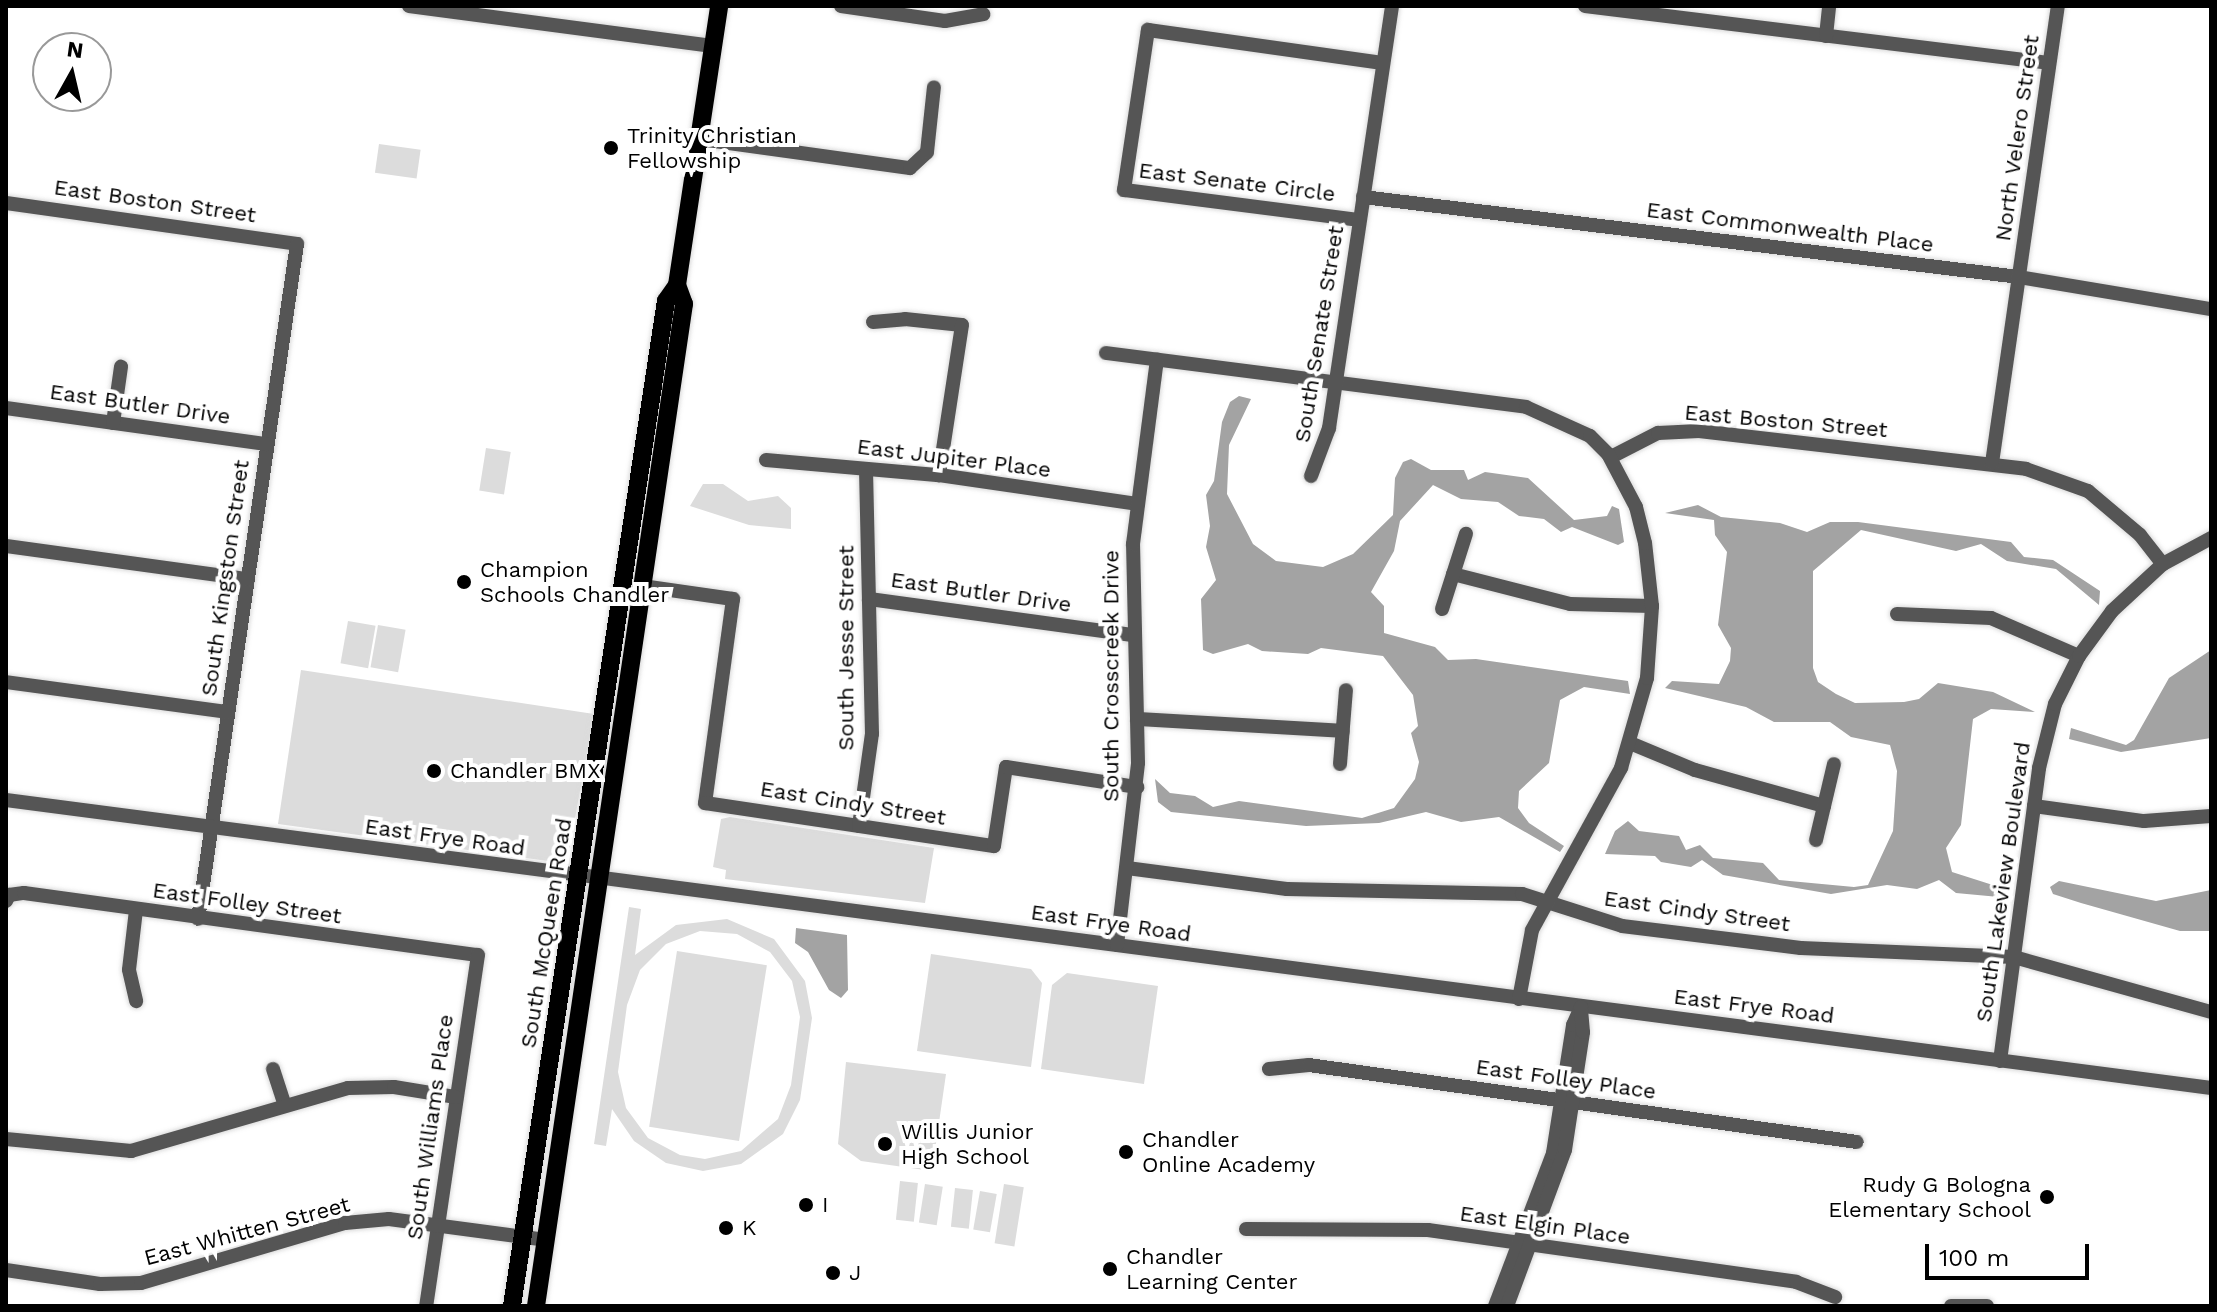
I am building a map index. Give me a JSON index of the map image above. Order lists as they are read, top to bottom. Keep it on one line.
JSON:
{"streets":{"main road":["South McQueen Road"],"street":["North Velero Street","East Senate Circle","East Boston Street","East Commonwealth Place","South Senate Street","East Butler Drive","East Jupiter Place","South Kingston Street","South Jesse Street","South Crosscreek Drive","East Cindy Street","East Frye Road","South Lakeview Boulevard","East Folley Street","East Folley Place","South Williams Place","East Elgin Place","East Whitten Street"]},"crossings":[["North Velero Street","East Boston Street"],["North Velero Street","East Commonwealth Place"],["East Senate Circle","South Senate Street"],["East Boston Street","South Kingston Street"],["East Boston Street","South Lakeview Boulevard"],["East Commonwealth Place","South Senate Street"],["East Butler Drive","South Kingston Street"],["East Butler Drive","South Jesse Street"],["East Butler Drive","South Crosscreek Drive"],["East Jupiter Place","South Jesse Street"],["East Jupiter Place","South Crosscreek Drive"],["South Kingston Street","East Frye Road"],["South Kingston Street","East Folley Street"],["South Jesse Street","East Cindy Street"],["South Crosscreek Drive","East Cindy Street"],["South Crosscreek Drive","East Frye Road"],["East Cindy Street","South Lakeview Boulevard"],["East Cindy Street","South McQueen Road"],["East Frye Road","South Lakeview Boulevard"],["East Frye Road","South McQueen Road"],["East Folley Street","South Williams Place"],["South McQueen Road","East Whitten Street"],["South Williams Place","East Whitten Street"]],"places":["Trinity Christian Fellowship","Champion Schools Chandler","Chandler BMX","Willis Junior High School","Chandler Online Academy","Rudy G Bologna Elementary School","I","K","Chandler Learning Center","J"],"scale_bar":"100 m","north":"top"}
